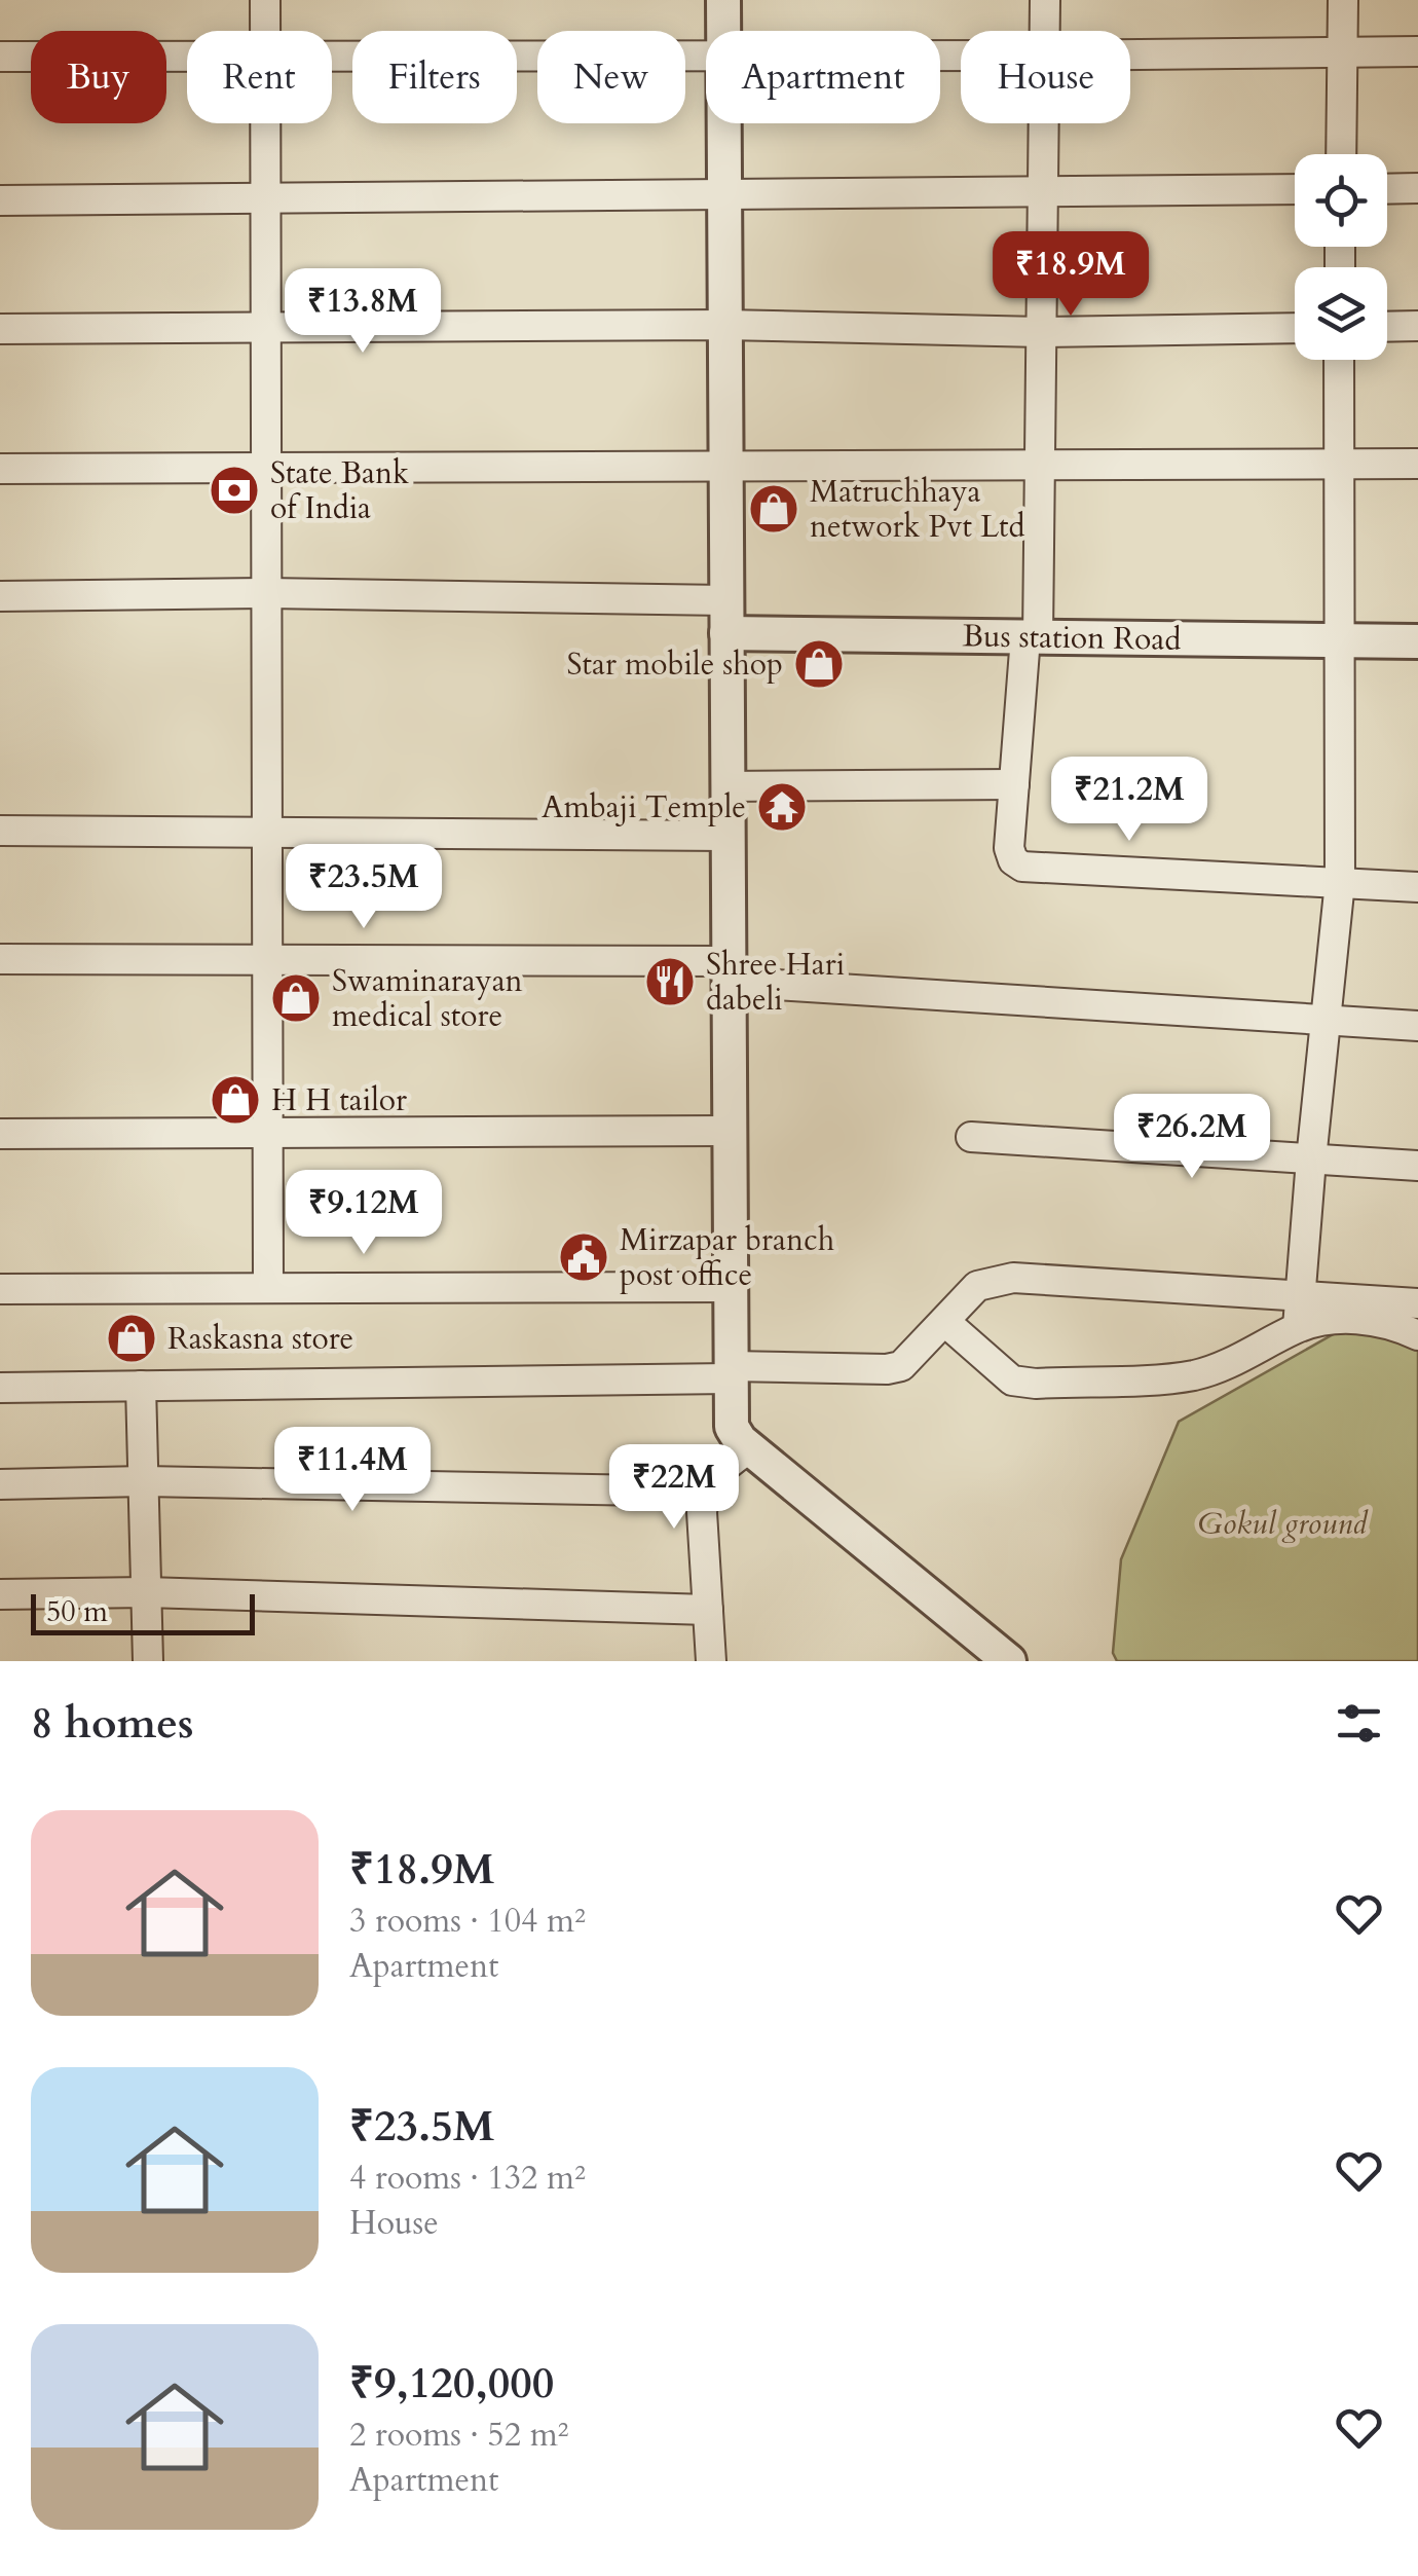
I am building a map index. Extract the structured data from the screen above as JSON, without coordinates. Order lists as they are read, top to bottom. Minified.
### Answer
{"streets":{"street":["Bus station Road"]},"parks":["Gokul ground"],"places":{"bank":["State Bank of India"],"shop":["Matruchhaya network Pvt Ltd","Star mobile shop","Swaminarayan medical store","H H tailor","Raskasna store"],"temple":["Ambaji Temple"],"restaurant":["Shree Hari dabeli"],"public building":["Mirzapar branch post office"]},"scale_bar":"50 m","page":{"chip":["Buy","Rent","Filters","New","Apartment","House"],"price":["₹18.9M","₹13.8M","₹21.2M","₹23.5M","₹26.2M","₹9.12M","₹11.4M","₹22M"],"scale":"50 m","heading":"8 homes","list":[{"name":"₹18.9M","note":"3 rooms · 104 m² · Apartment"},{"name":"₹23.5M","note":"4 rooms · 132 m² · House"},{"name":"₹9,120,000","note":"2 rooms · 52 m² · Apartment"}]}}
